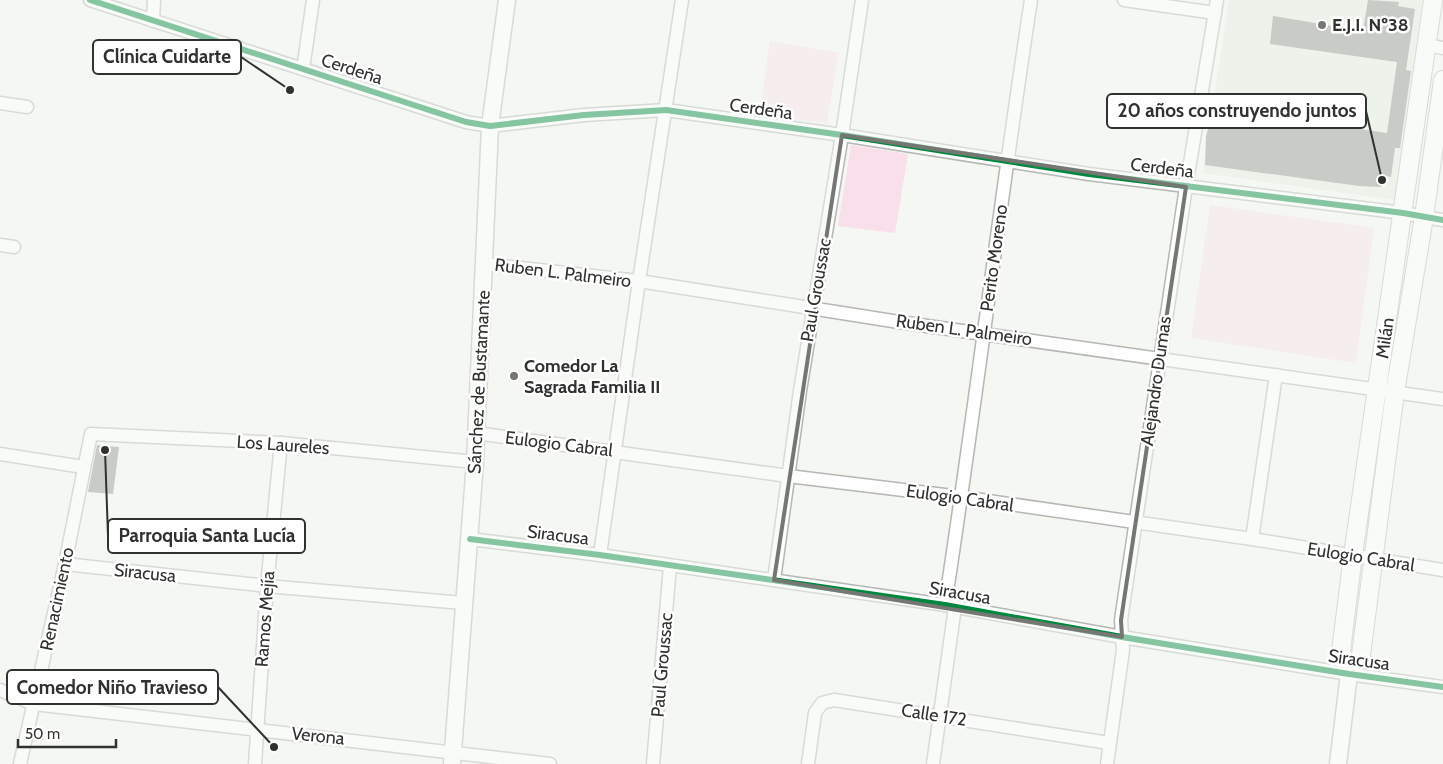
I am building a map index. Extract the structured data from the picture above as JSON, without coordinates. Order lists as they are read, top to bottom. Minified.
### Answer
{"streets":{"main road":["Milán"],"street":["Cerdeña","Perito Moreno","Ruben L. Palmeiro","Paul Groussac","Alejandro Dumas","Sánchez de Bustamante","Eulogio Cabral","Los Laureles","Siracusa","Renacimiento","Ramos Mejía","Calle 172","Verona"]},"crossings":[["Cerdeña","Perito Moreno"],["Cerdeña","Paul Groussac"],["Cerdeña","Milán"],["Cerdeña","Alejandro Dumas"],["Cerdeña","Sánchez de Bustamante"],["Perito Moreno","Ruben L. Palmeiro"],["Perito Moreno","Eulogio Cabral"],["Perito Moreno","Siracusa"],["Perito Moreno","Calle 172"],["Ruben L. Palmeiro","Paul Groussac"],["Ruben L. Palmeiro","Milán"],["Ruben L. Palmeiro","Alejandro Dumas"],["Ruben L. Palmeiro","Sánchez de Bustamante"],["Paul Groussac","Eulogio Cabral"],["Paul Groussac","Siracusa"],["Milán","Eulogio Cabral"],["Milán","Siracusa"],["Alejandro Dumas","Eulogio Cabral"],["Alejandro Dumas","Siracusa"],["Alejandro Dumas","Calle 172"],["Sánchez de Bustamante","Eulogio Cabral"],["Sánchez de Bustamante","Los Laureles"],["Sánchez de Bustamante","Siracusa"],["Sánchez de Bustamante","Verona"],["Los Laureles","Renacimiento"],["Los Laureles","Ramos Mejía"],["Siracusa","Renacimiento"],["Siracusa","Ramos Mejía"],["Renacimiento","Verona"],["Ramos Mejía","Verona"]],"places":["E.J.I. Nº38","Clínica Cuidarte","20 años construyendo juntos","Comedor La Sagrada Familia II","Parroquia Santa Lucía","Comedor Niño Travieso"],"scale_bar":"50 m"}
